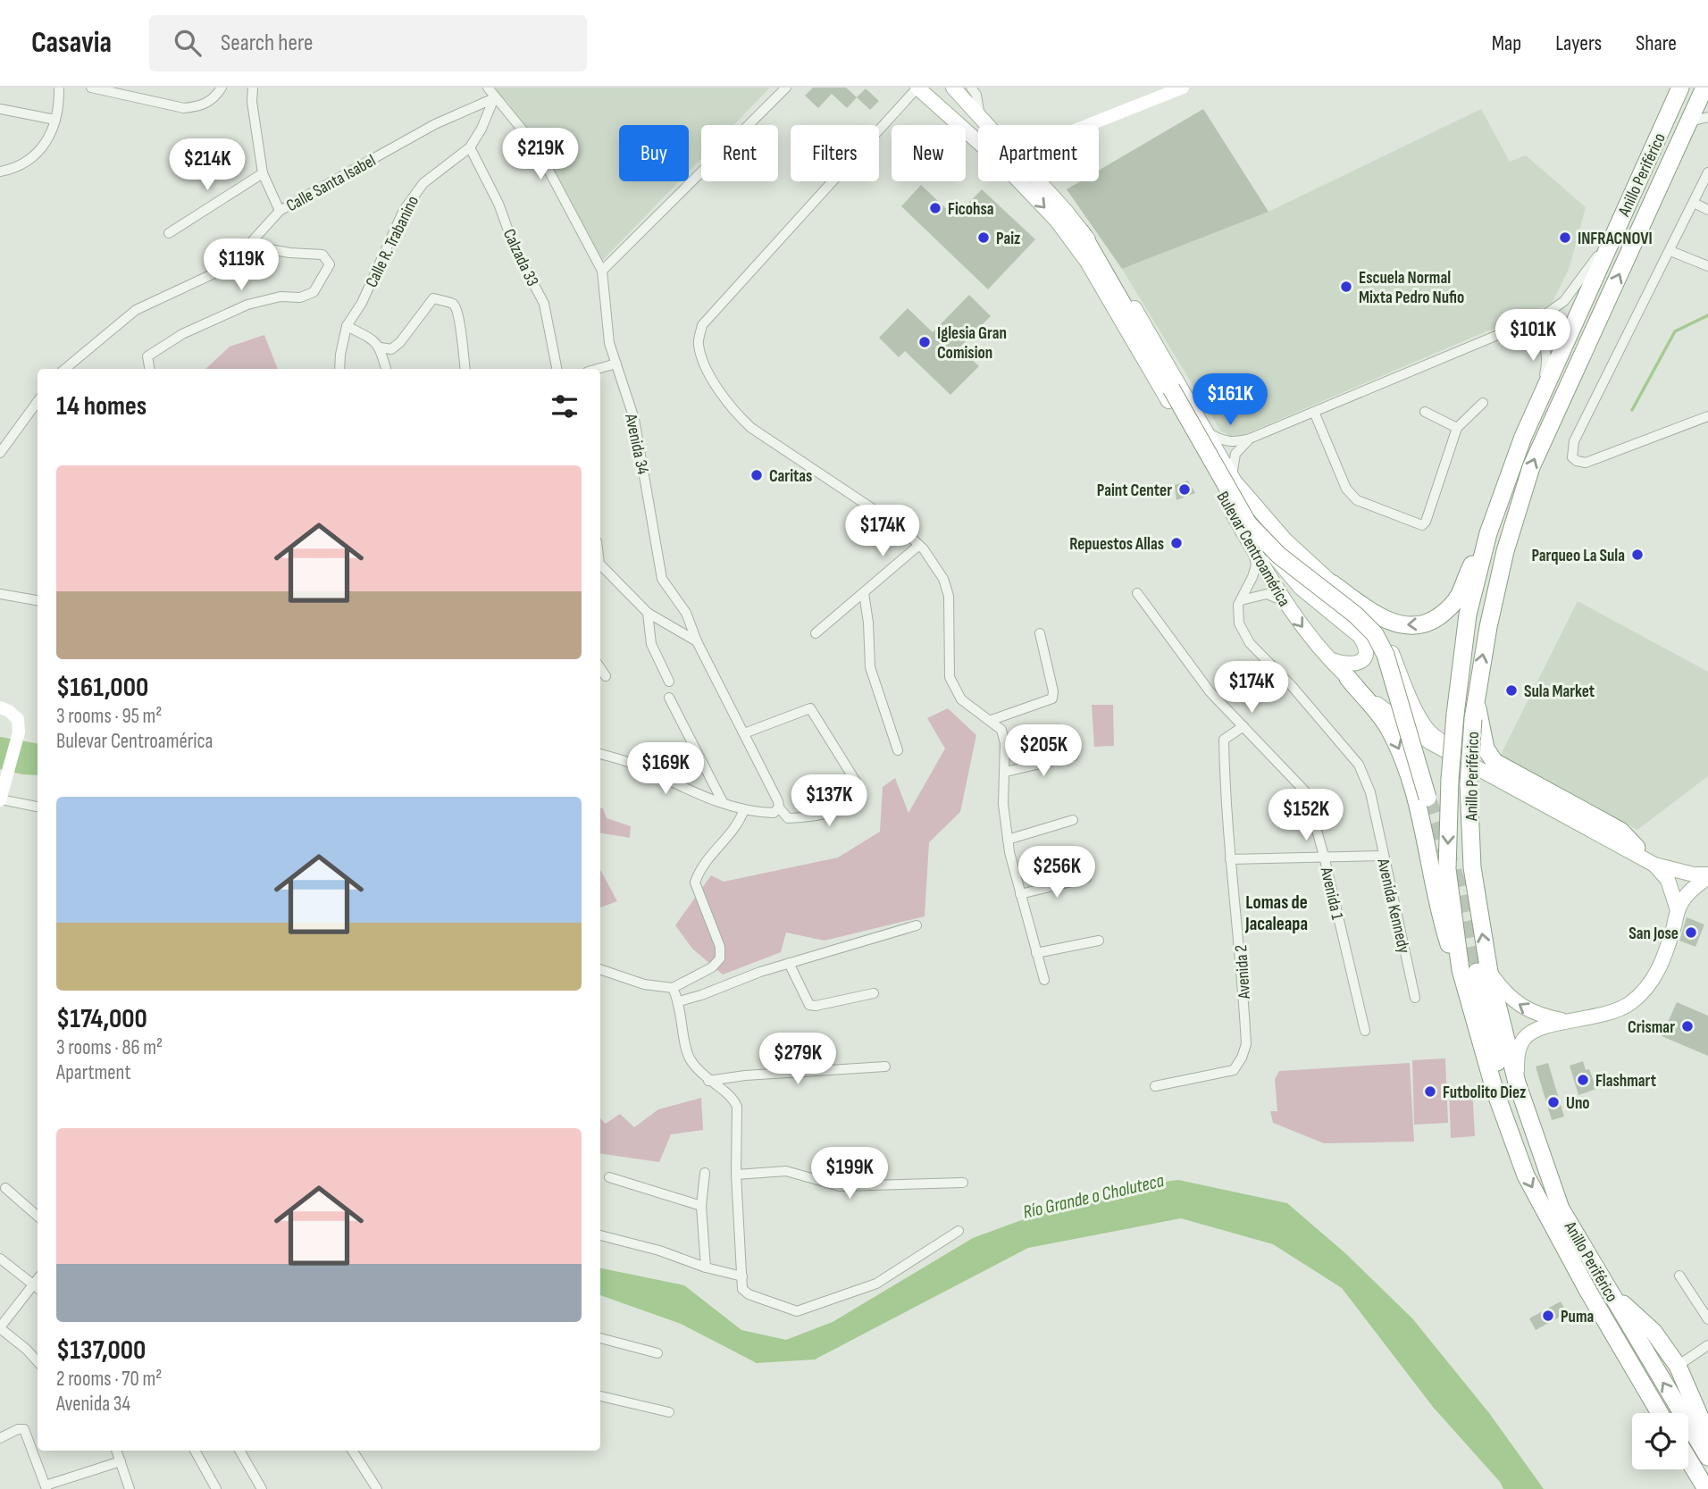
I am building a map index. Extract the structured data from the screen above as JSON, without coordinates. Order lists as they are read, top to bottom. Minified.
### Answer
{"streets":{"highway":["Anillo Periférico"],"main road":["Bulevar Centroamérica"],"street":["Calle Santa Isabel","Calle R. Trabanino","Calzada 33","Avenida 34","Avenida 1","Avenida Kennedy","Avenida 2"]},"crossings":[["Calle Santa Isabel","Calle R. Trabanino"],["Calle Santa Isabel","Avenida 34"],["Calle R. Trabanino","Calzada 33"],["Calle R. Trabanino","Avenida 34"],["Bulevar Centroamérica","Avenida Kennedy"],["Avenida 1","Avenida 2"]],"districts":["Lomas de Jacaleapa"],"water":["Río Grande o Choluteca"],"places":["Ficohsa","Paiz","INFRACNOVI","Escuela Normal Mixta Pedro Nufio","Iglesia Gran Comision","Caritas","Paint Center","Repuestos Allas","Parqueo La Sula","Sula Market","San Jose","Crismar","Flashmart","Futbolito Diez","Uno","Puma"],"page":{"header":"Casavia","search":"Search here","nav":["Map","Layers","Share"],"chip":["Buy","Rent","Filters","New","Apartment"],"price":["$219K","$214K","$119K","$101K","$161K","$174K","$174K","$205K","$169K","$137K","$152K","$256K","$279K","$199K"],"heading":"14 homes","list":[{"name":"$161,000","note":"3 rooms · 95 m² · Bulevar Centroamérica"},{"name":"$174,000","note":"3 rooms · 86 m² · Apartment"},{"name":"$137,000","note":"2 rooms · 70 m² · Avenida 34"}]}}
